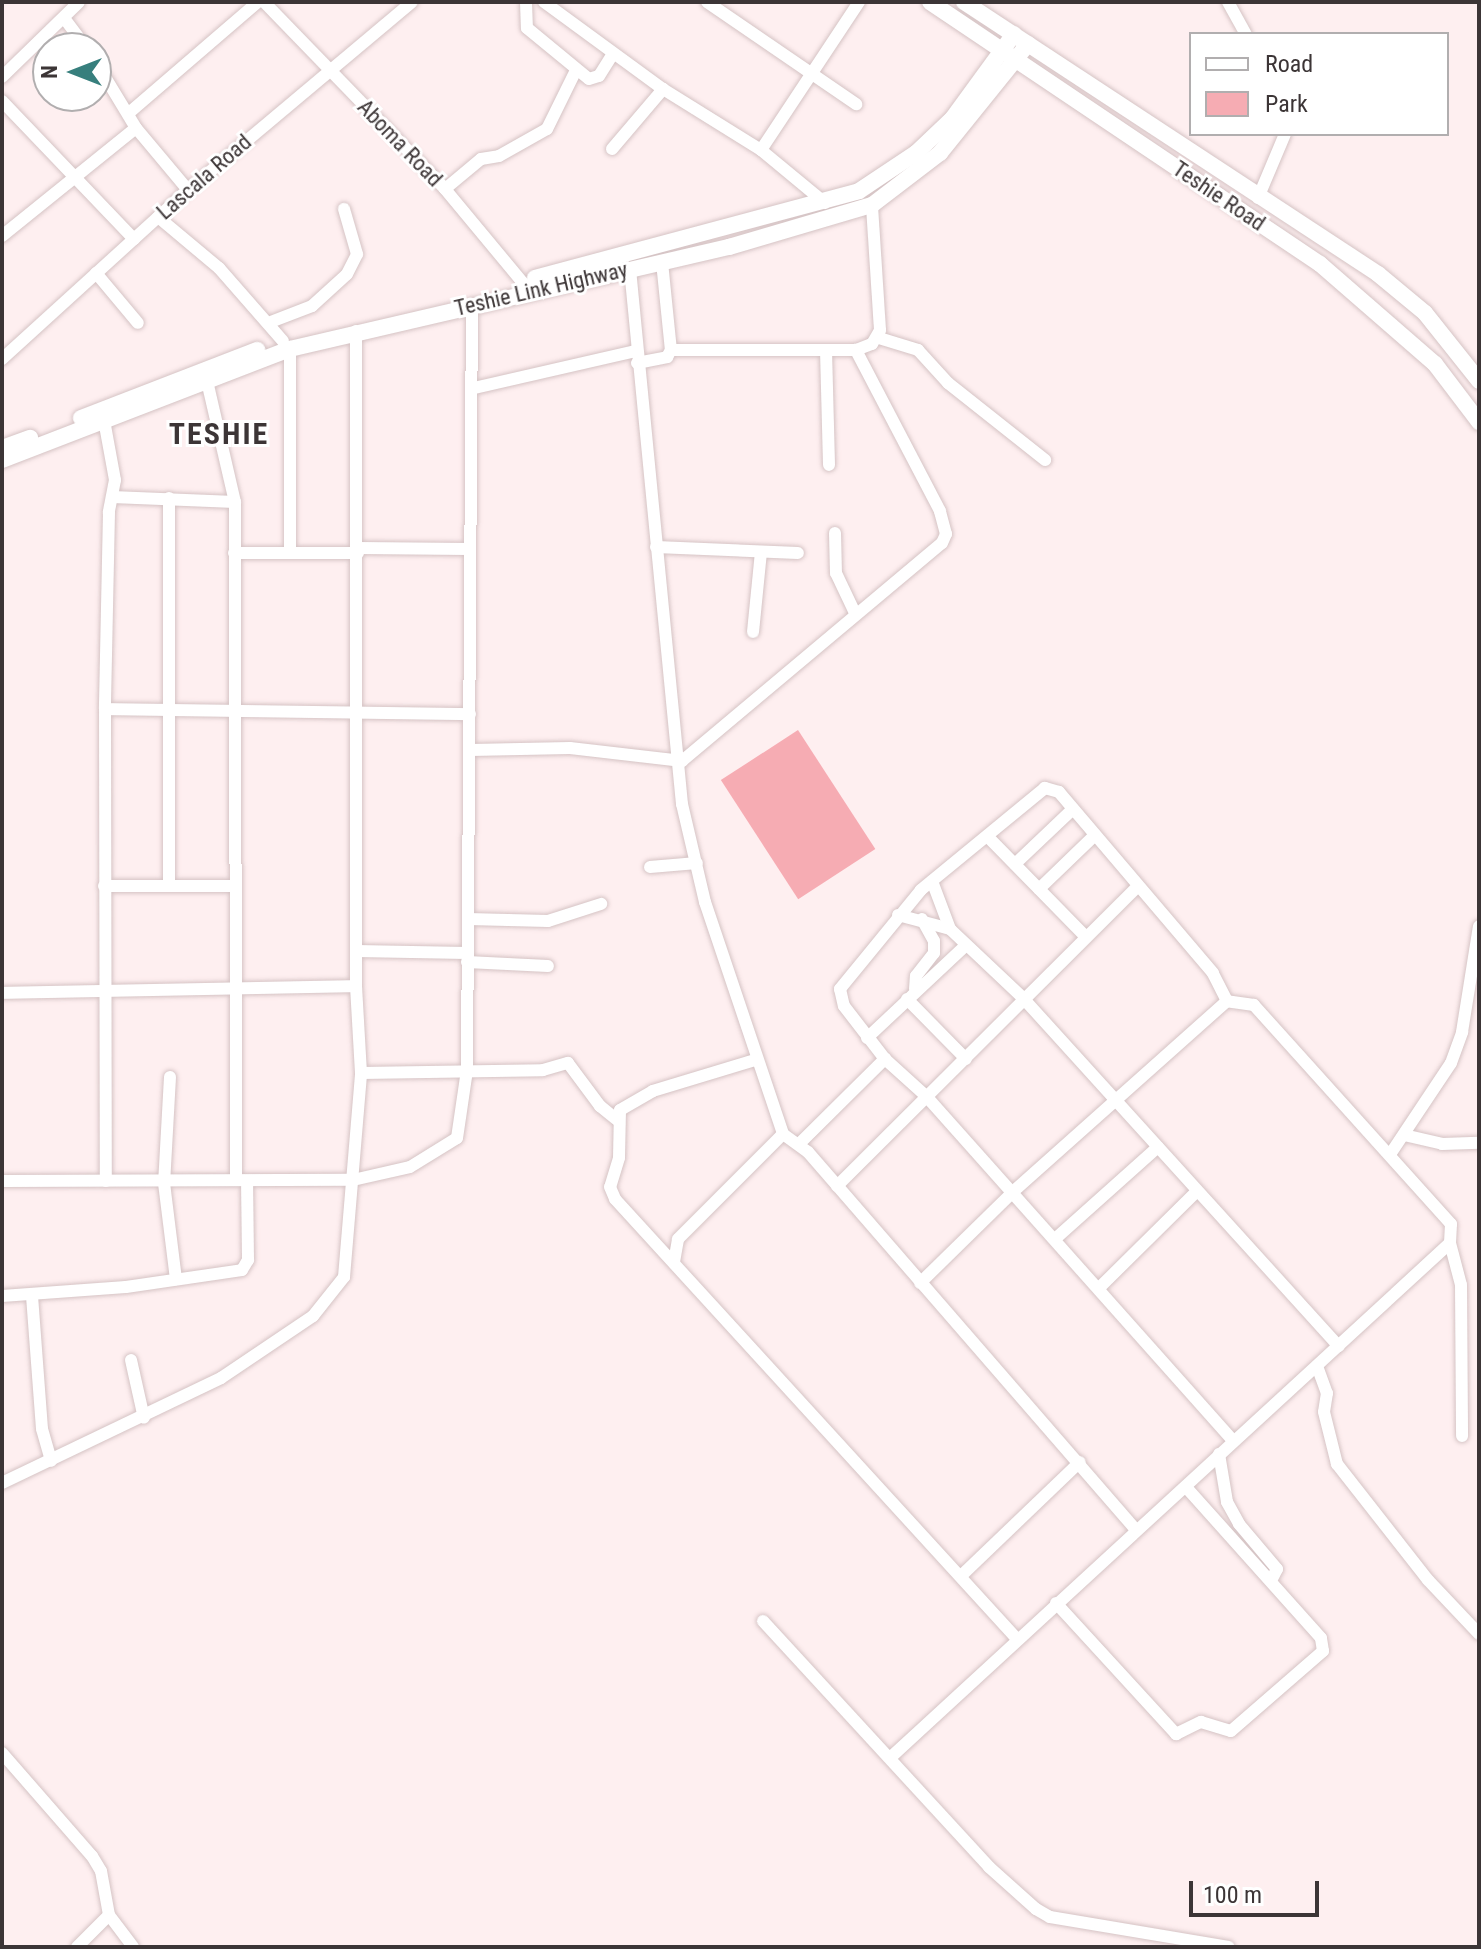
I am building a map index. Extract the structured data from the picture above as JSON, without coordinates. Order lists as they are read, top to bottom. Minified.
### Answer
{"streets":{"main road":["Teshie Road","Teshie Link Highway"],"street":["Aboma Road","Lascala Road"]},"crossings":[["Aboma Road","Lascala Road"],["Aboma Road","Teshie Link Highway"],["Teshie Road","Teshie Link Highway"]],"districts":["TESHIE"],"legend":["Road","Park"],"scale_bar":"100 m","north":"left"}
